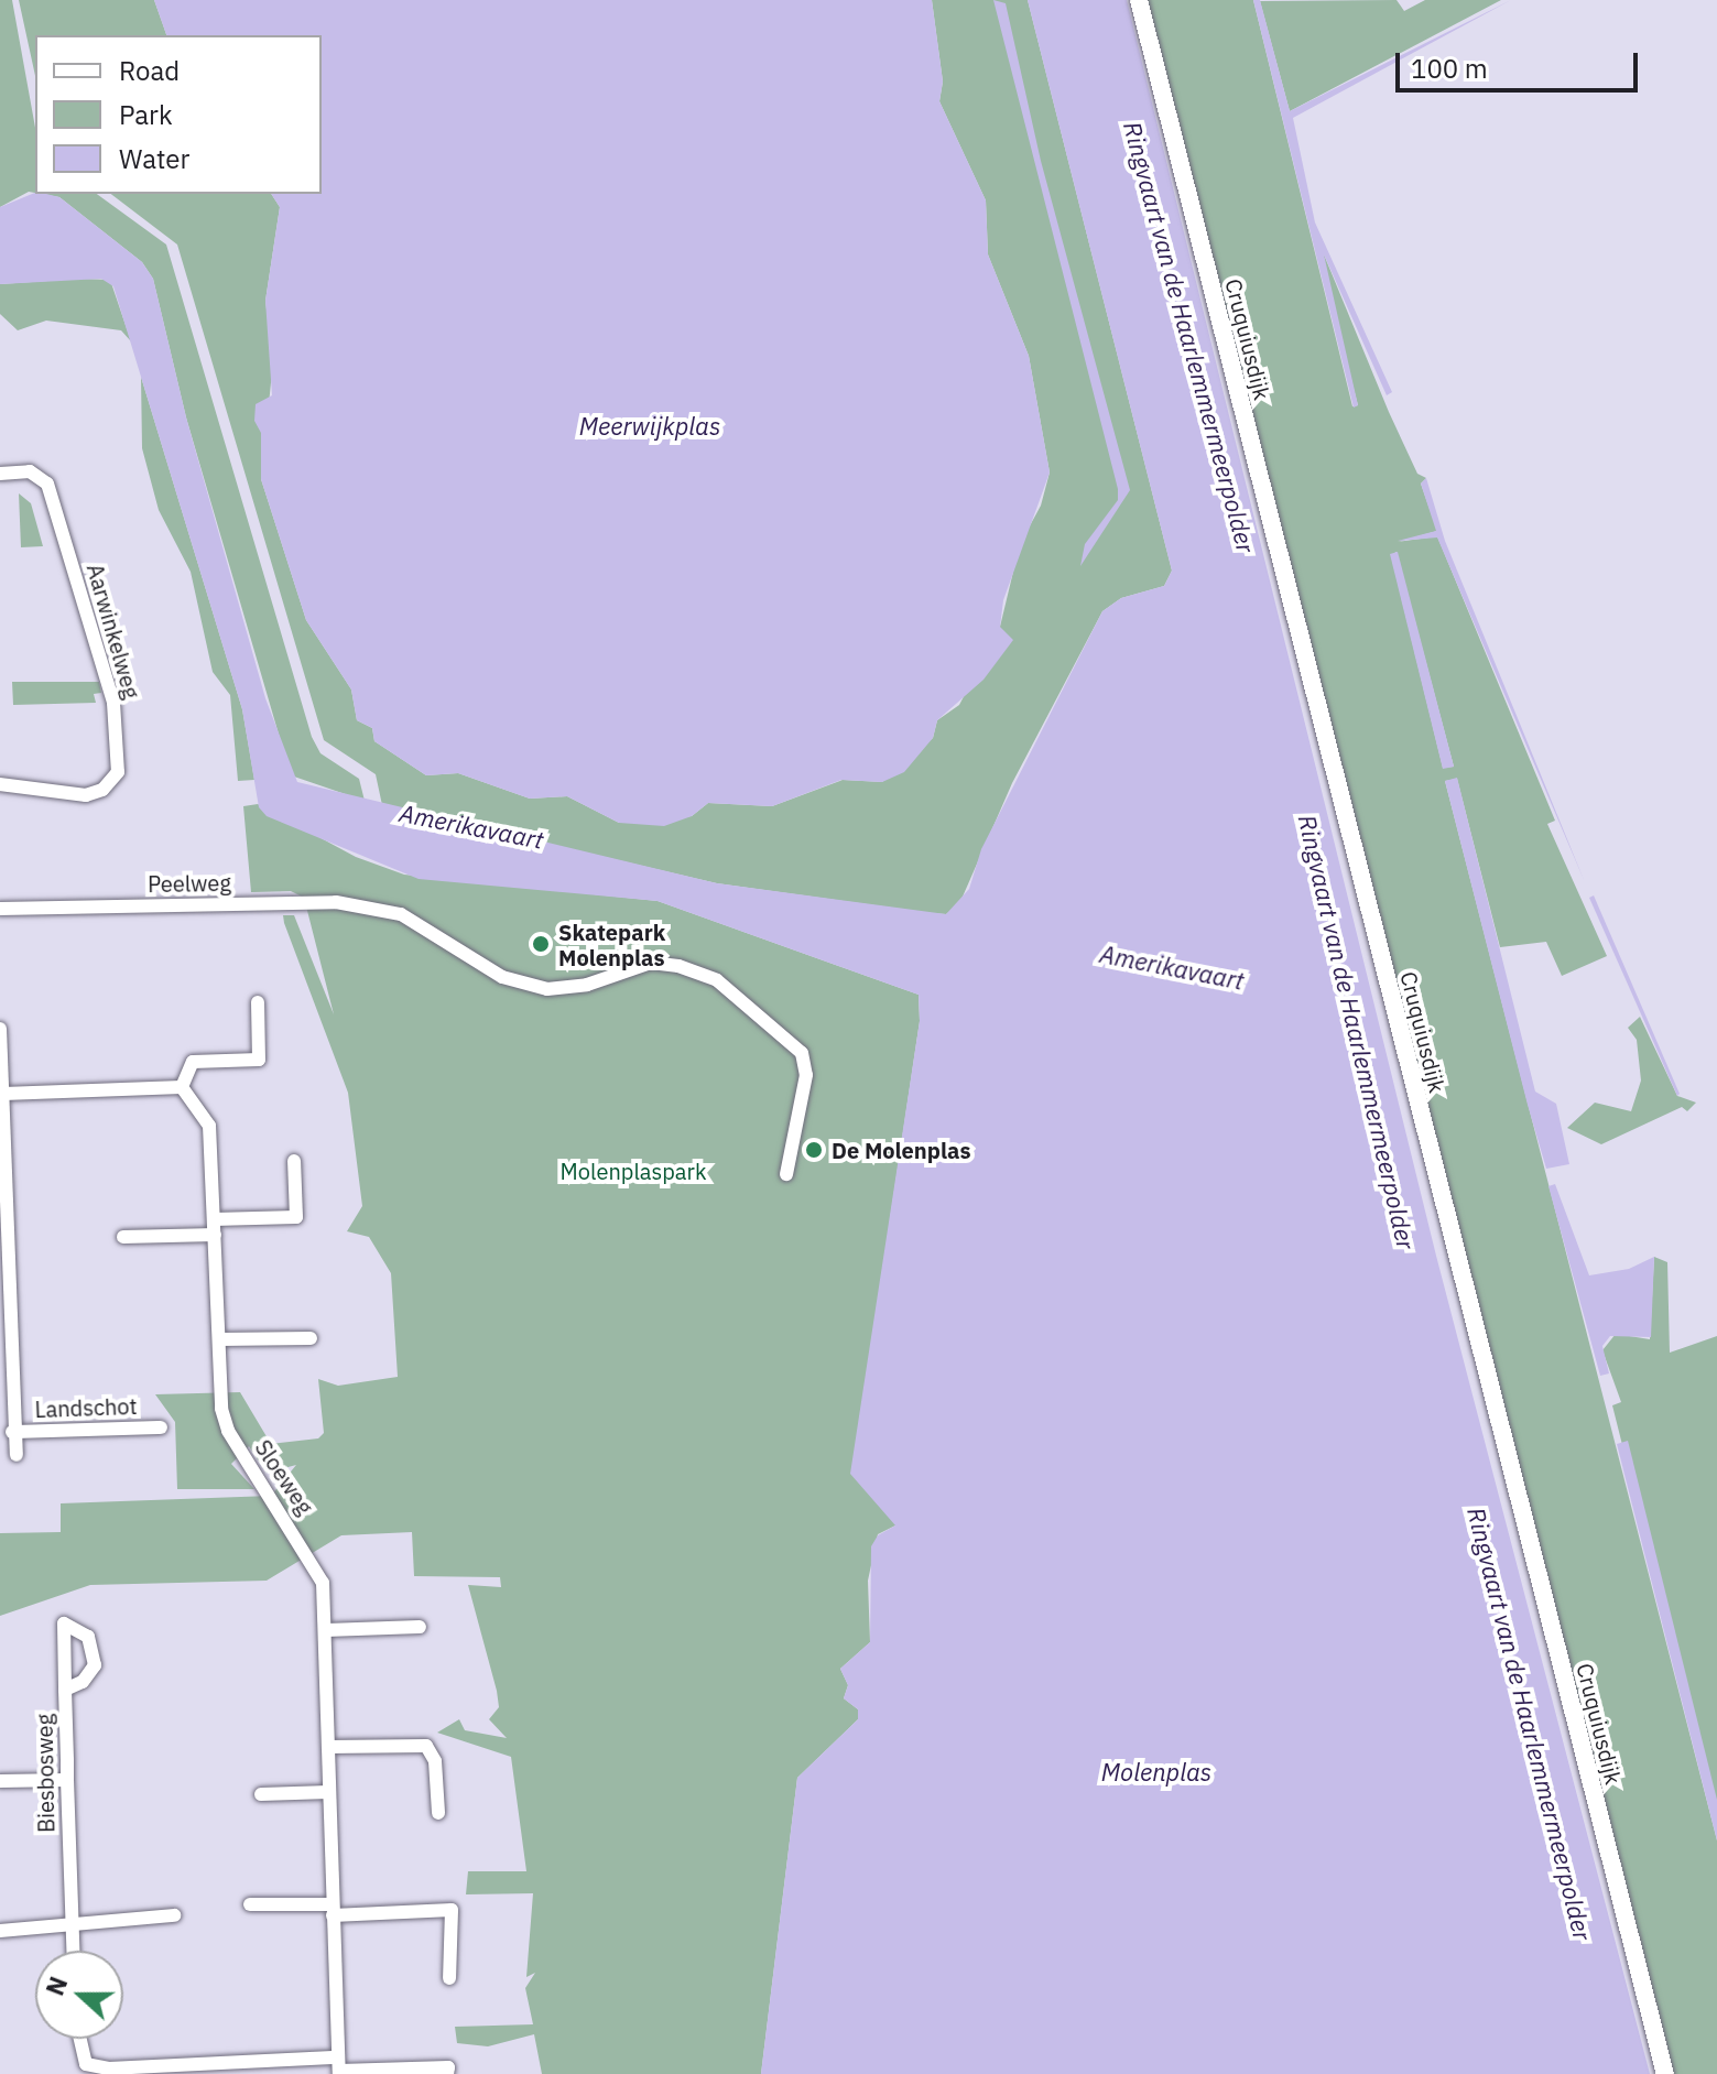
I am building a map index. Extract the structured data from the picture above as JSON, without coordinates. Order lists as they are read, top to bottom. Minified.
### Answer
{"streets":{"street":["Cruquiusdijk","Aarwinkelweg","Peelweg","Landschot","Sloeweg","Biesbosweg"]},"water":["Ringvaart van de Haarlemmermeerpolder","Meerwijkplas","Amerikavaart","Molenplas"],"parks":["Molenplaspark"],"places":["Skatepark Molenplas","De Molenplas"],"legend":["Road","Park","Water"],"scale_bar":"100 m","north":"left"}
